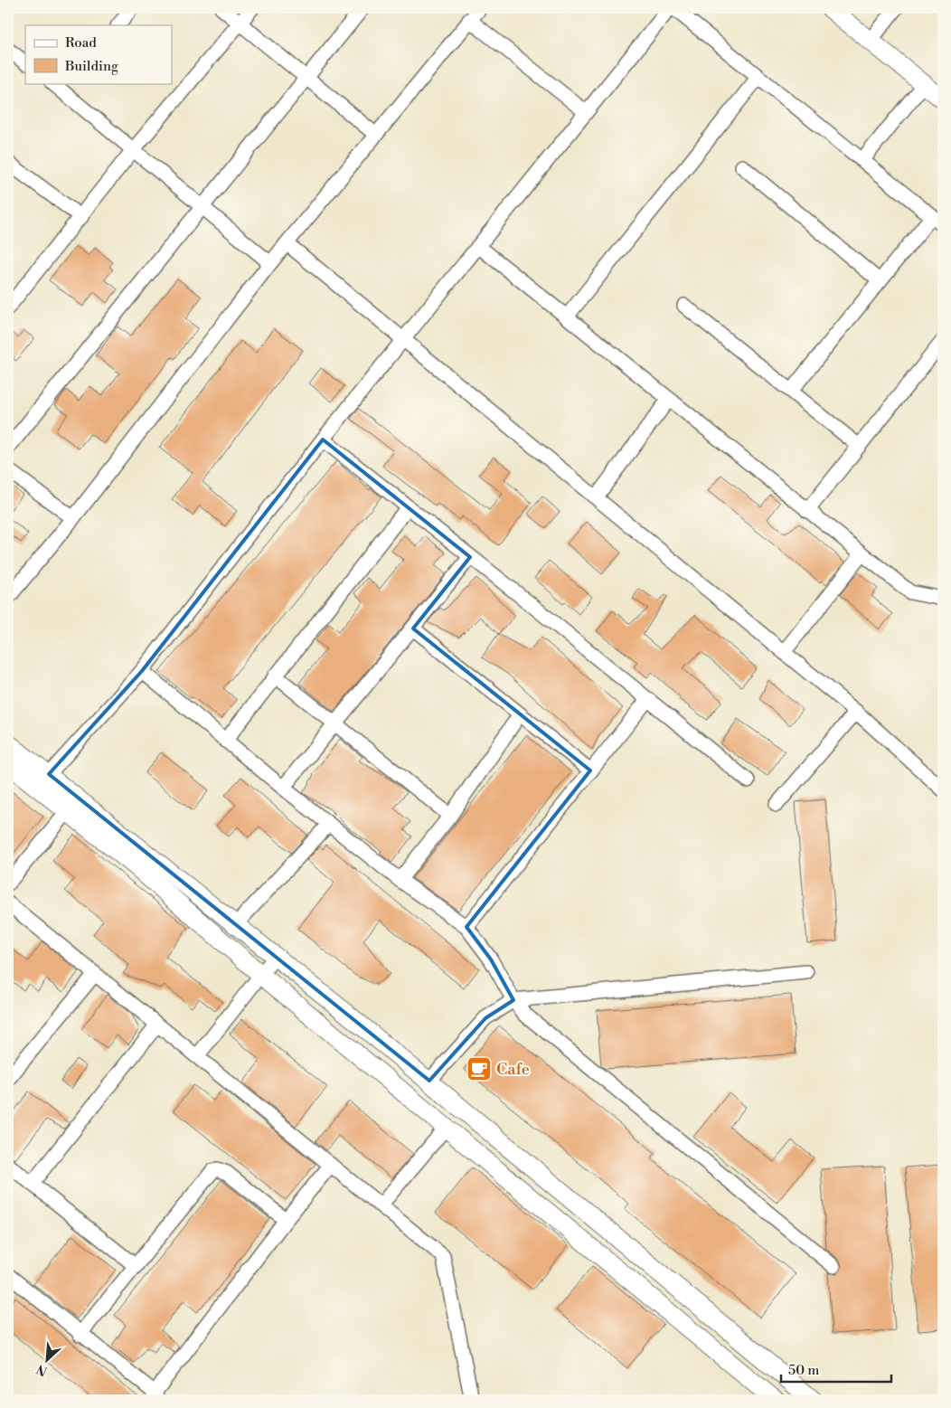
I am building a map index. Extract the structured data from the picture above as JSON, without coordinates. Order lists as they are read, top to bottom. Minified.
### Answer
{"places":{"cafe":["Cafe"]},"legend":["Road","Building"],"scale_bar":"50 m","north":"bottom left"}
